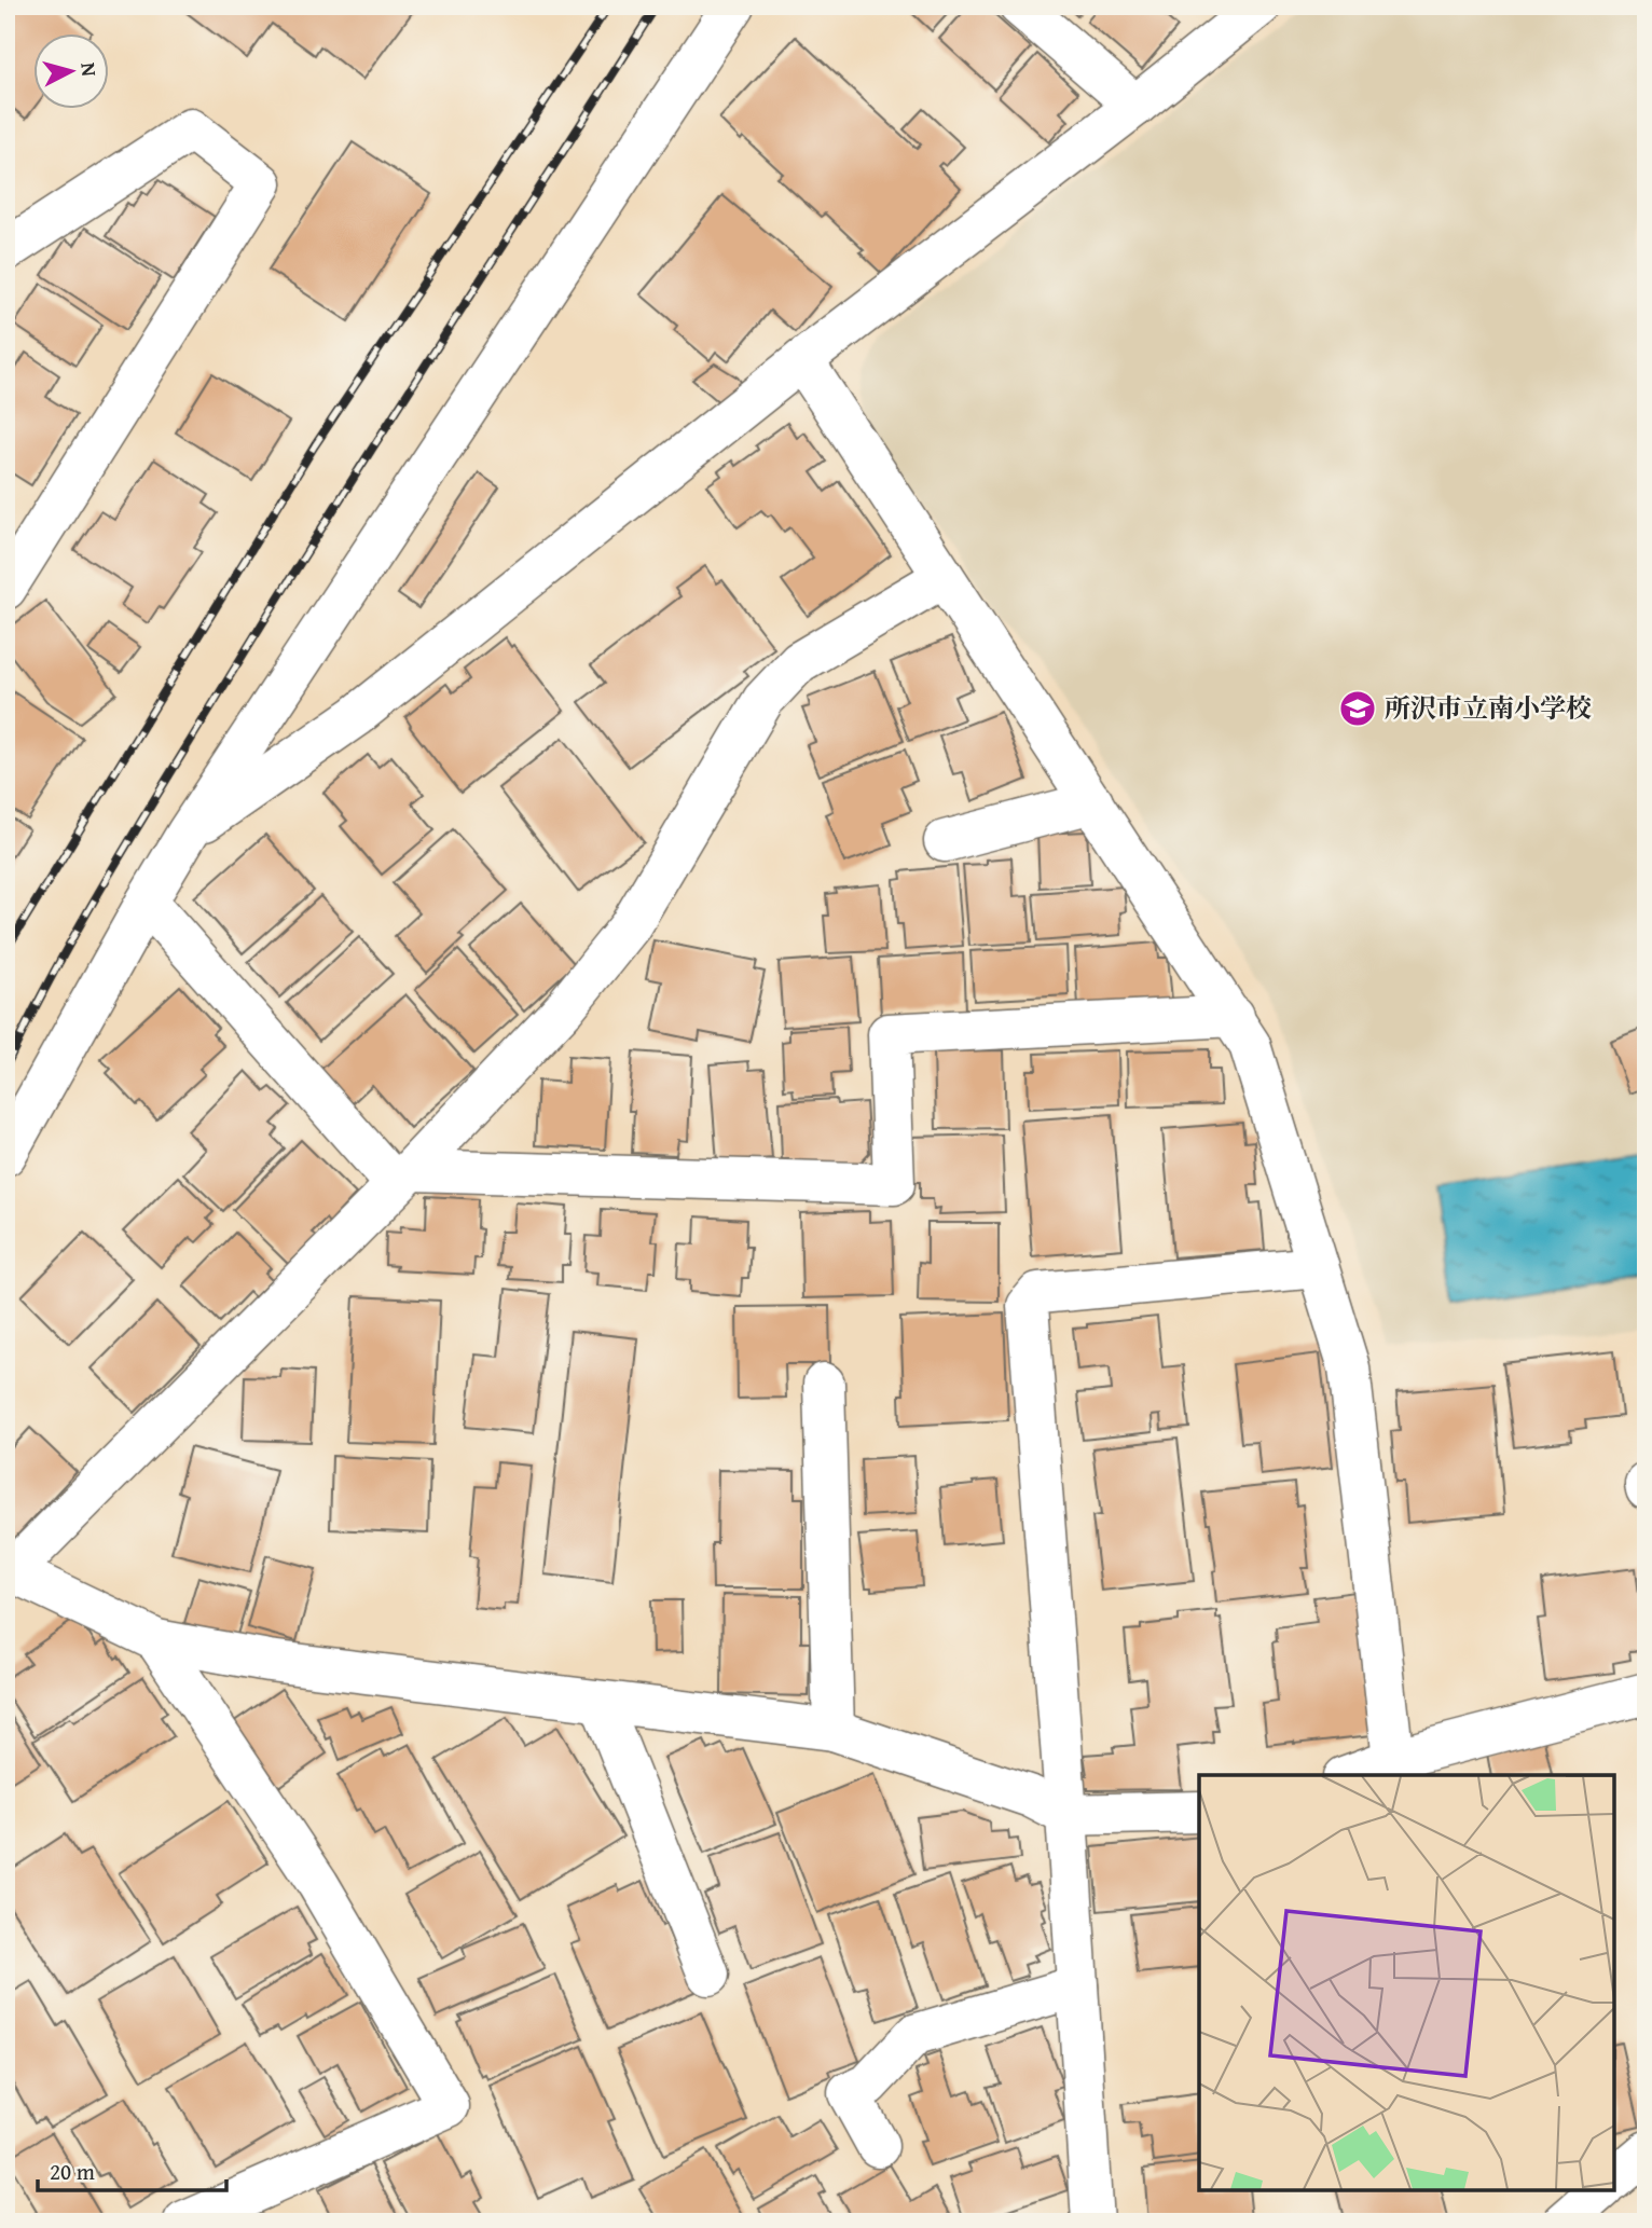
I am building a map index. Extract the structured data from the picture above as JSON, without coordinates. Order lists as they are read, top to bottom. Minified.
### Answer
{"places":{"school or university":["所沢市立南小学校"]},"scale_bar":"20 m","north":"right"}
